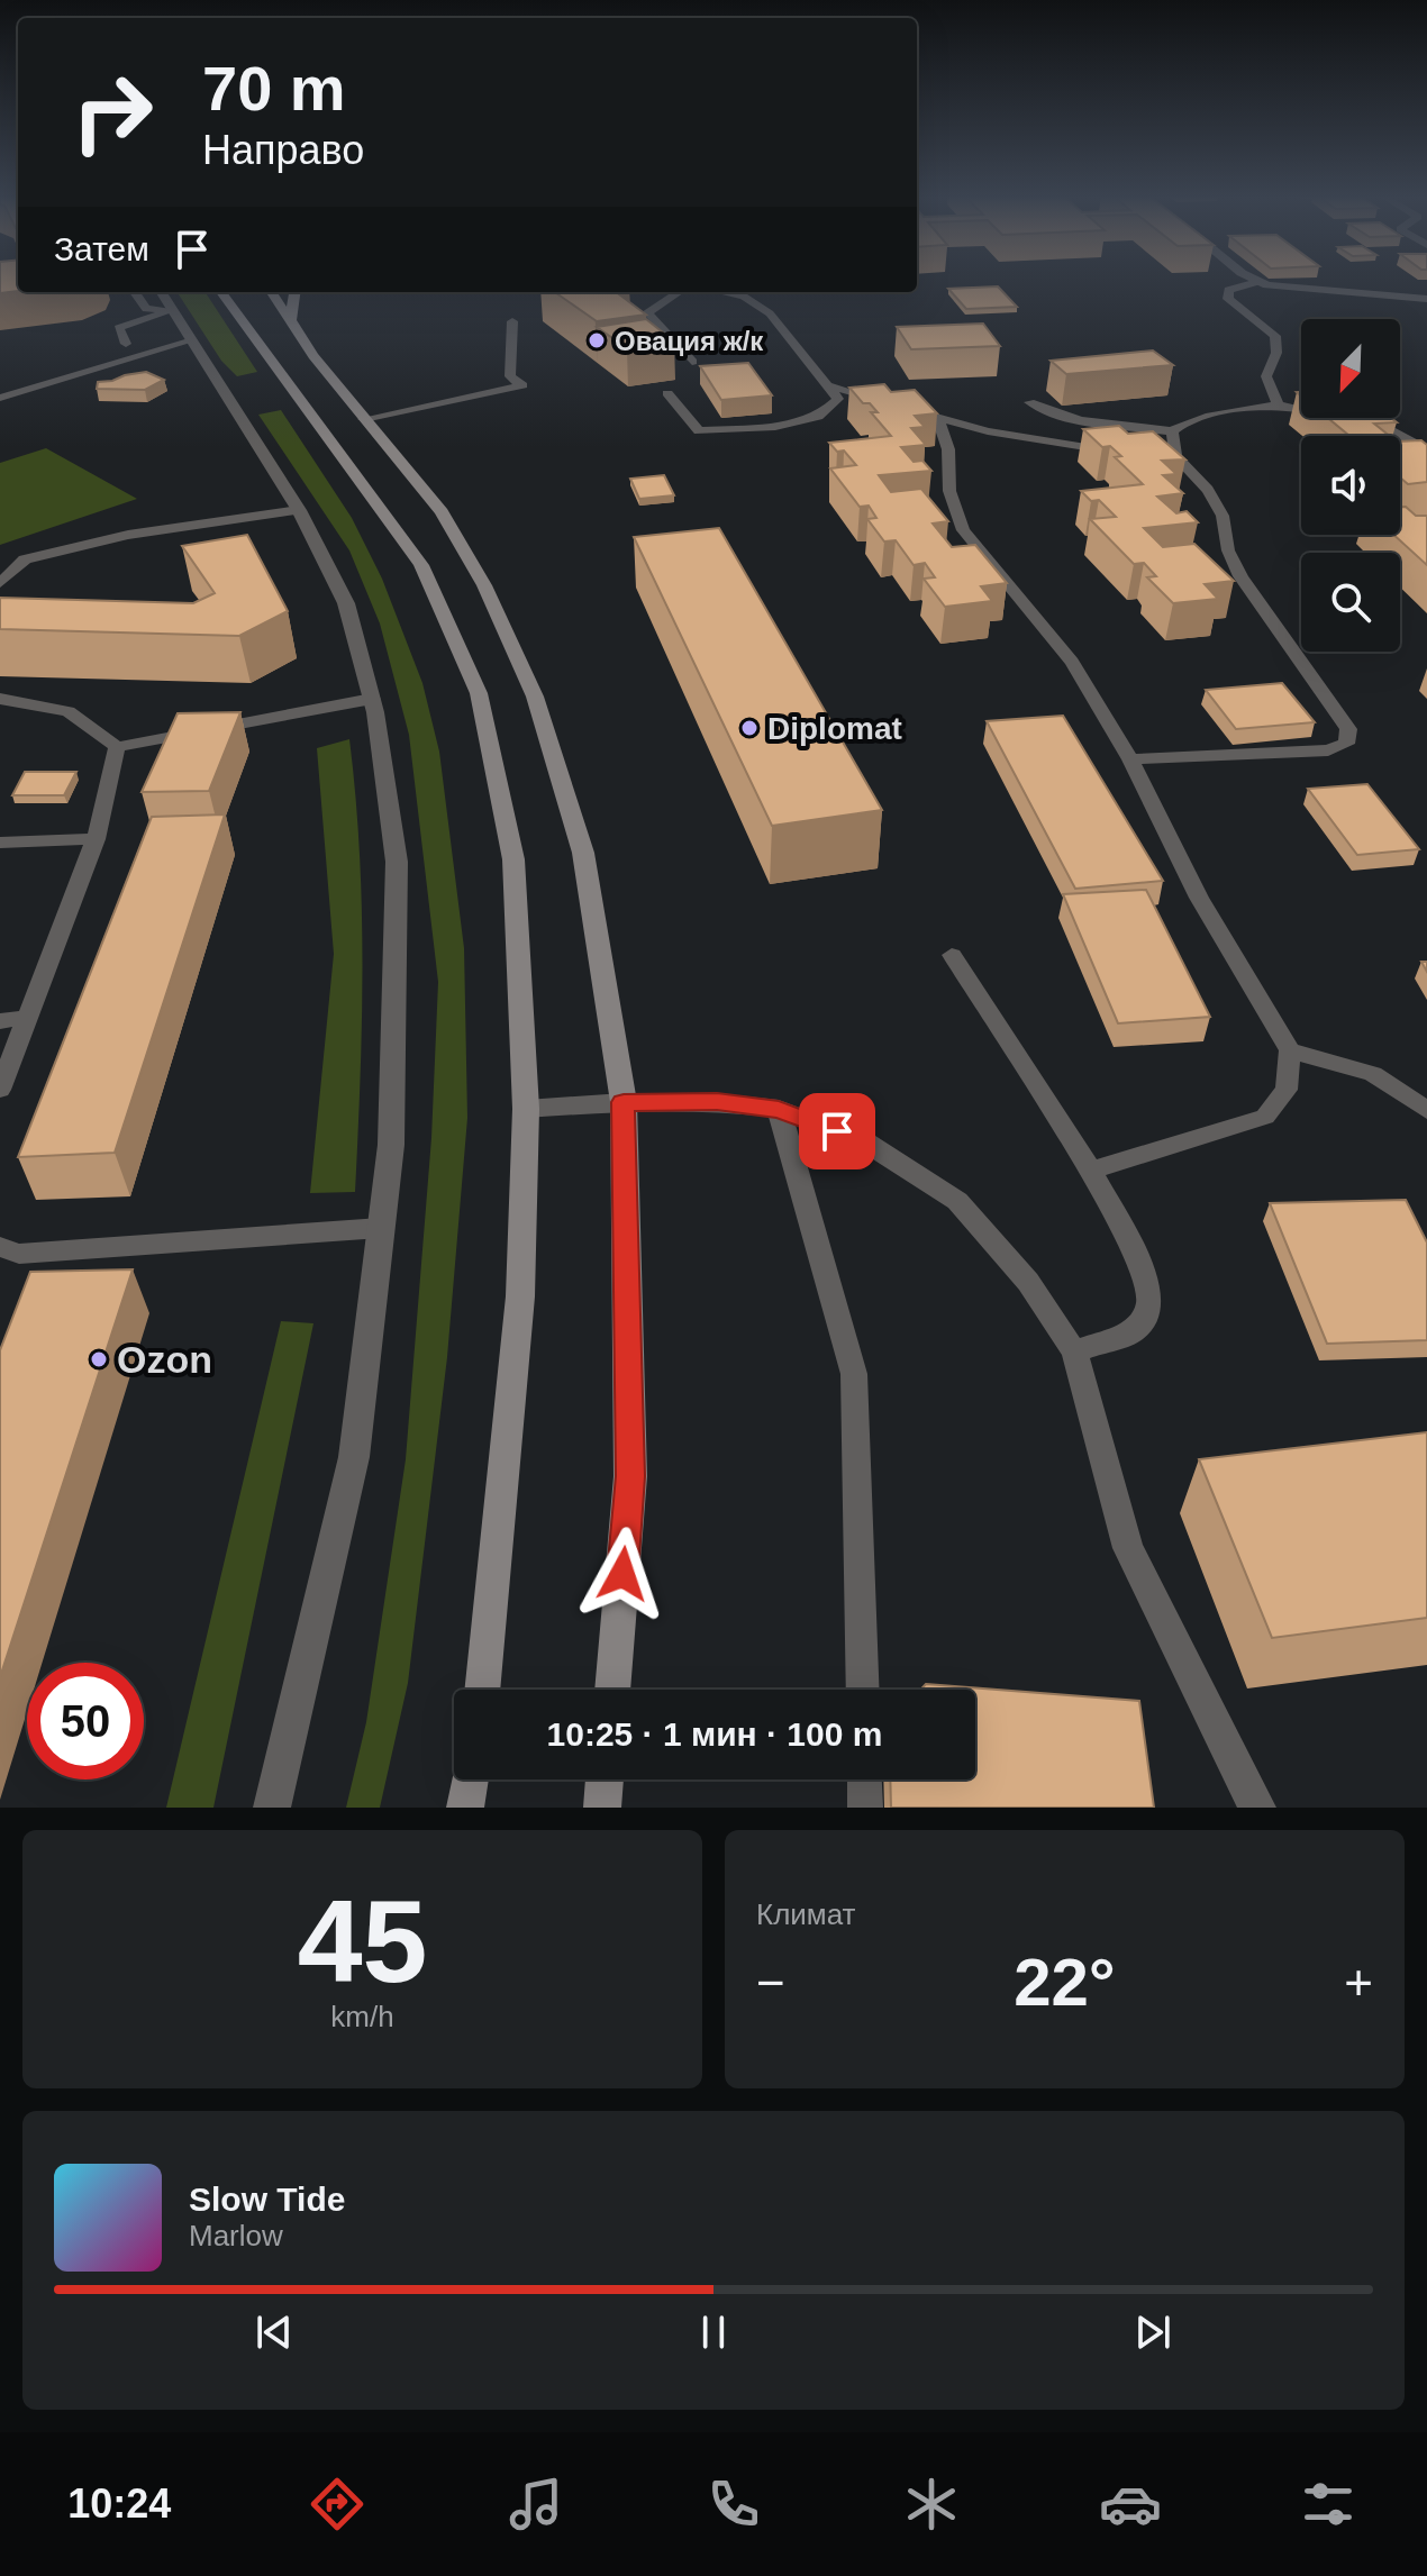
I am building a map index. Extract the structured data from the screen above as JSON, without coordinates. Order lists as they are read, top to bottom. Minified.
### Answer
{"places":["Овация ж/к","Diplomat","Ozon"],"north":"bottom left","page":{"turn":["70 m","Направо"],"then":"Затем","limit":"50","trip":"10:25 · 1 мин · 100 m","tile":[["45","km/h"],"Климат"],"heat":["−","22°","+"],"song":["Slow Tide","Marlow"],"tabs":"10:24"}}
